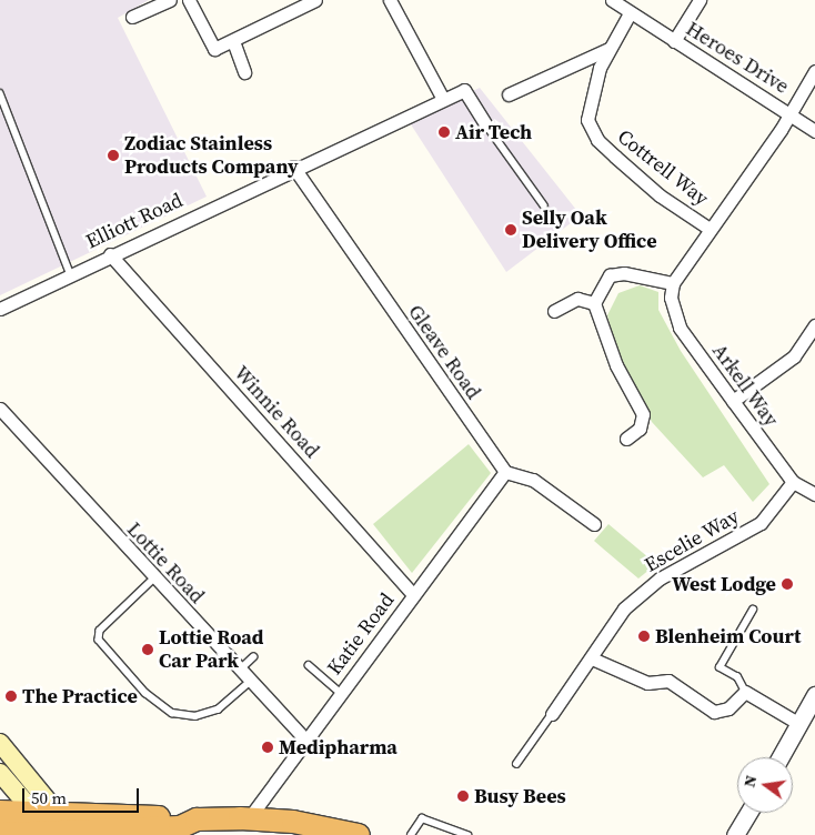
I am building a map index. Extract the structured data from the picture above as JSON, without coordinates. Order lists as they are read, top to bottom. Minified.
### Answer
{"streets":{"street":["Heroes Drive","Cottrell Way","Elliott Road","Gleave Road","Arkell Way","Winnie Road","Escelie Way","Lottie Road","Katie Road"]},"crossings":[["Heroes Drive","Cottrell Way"],["Elliott Road","Gleave Road"],["Elliott Road","Winnie Road"],["Gleave Road","Katie Road"],["Arkell Way","Escelie Way"],["Winnie Road","Katie Road"],["Lottie Road","Katie Road"]],"places":["Air Tech","Zodiac Stainless Products Company","Selly Oak Delivery Office","West Lodge","Blenheim Court","Lottie Road Car Park","The Practice","Medipharma","Busy Bees"],"scale_bar":"50 m","north":"left"}
